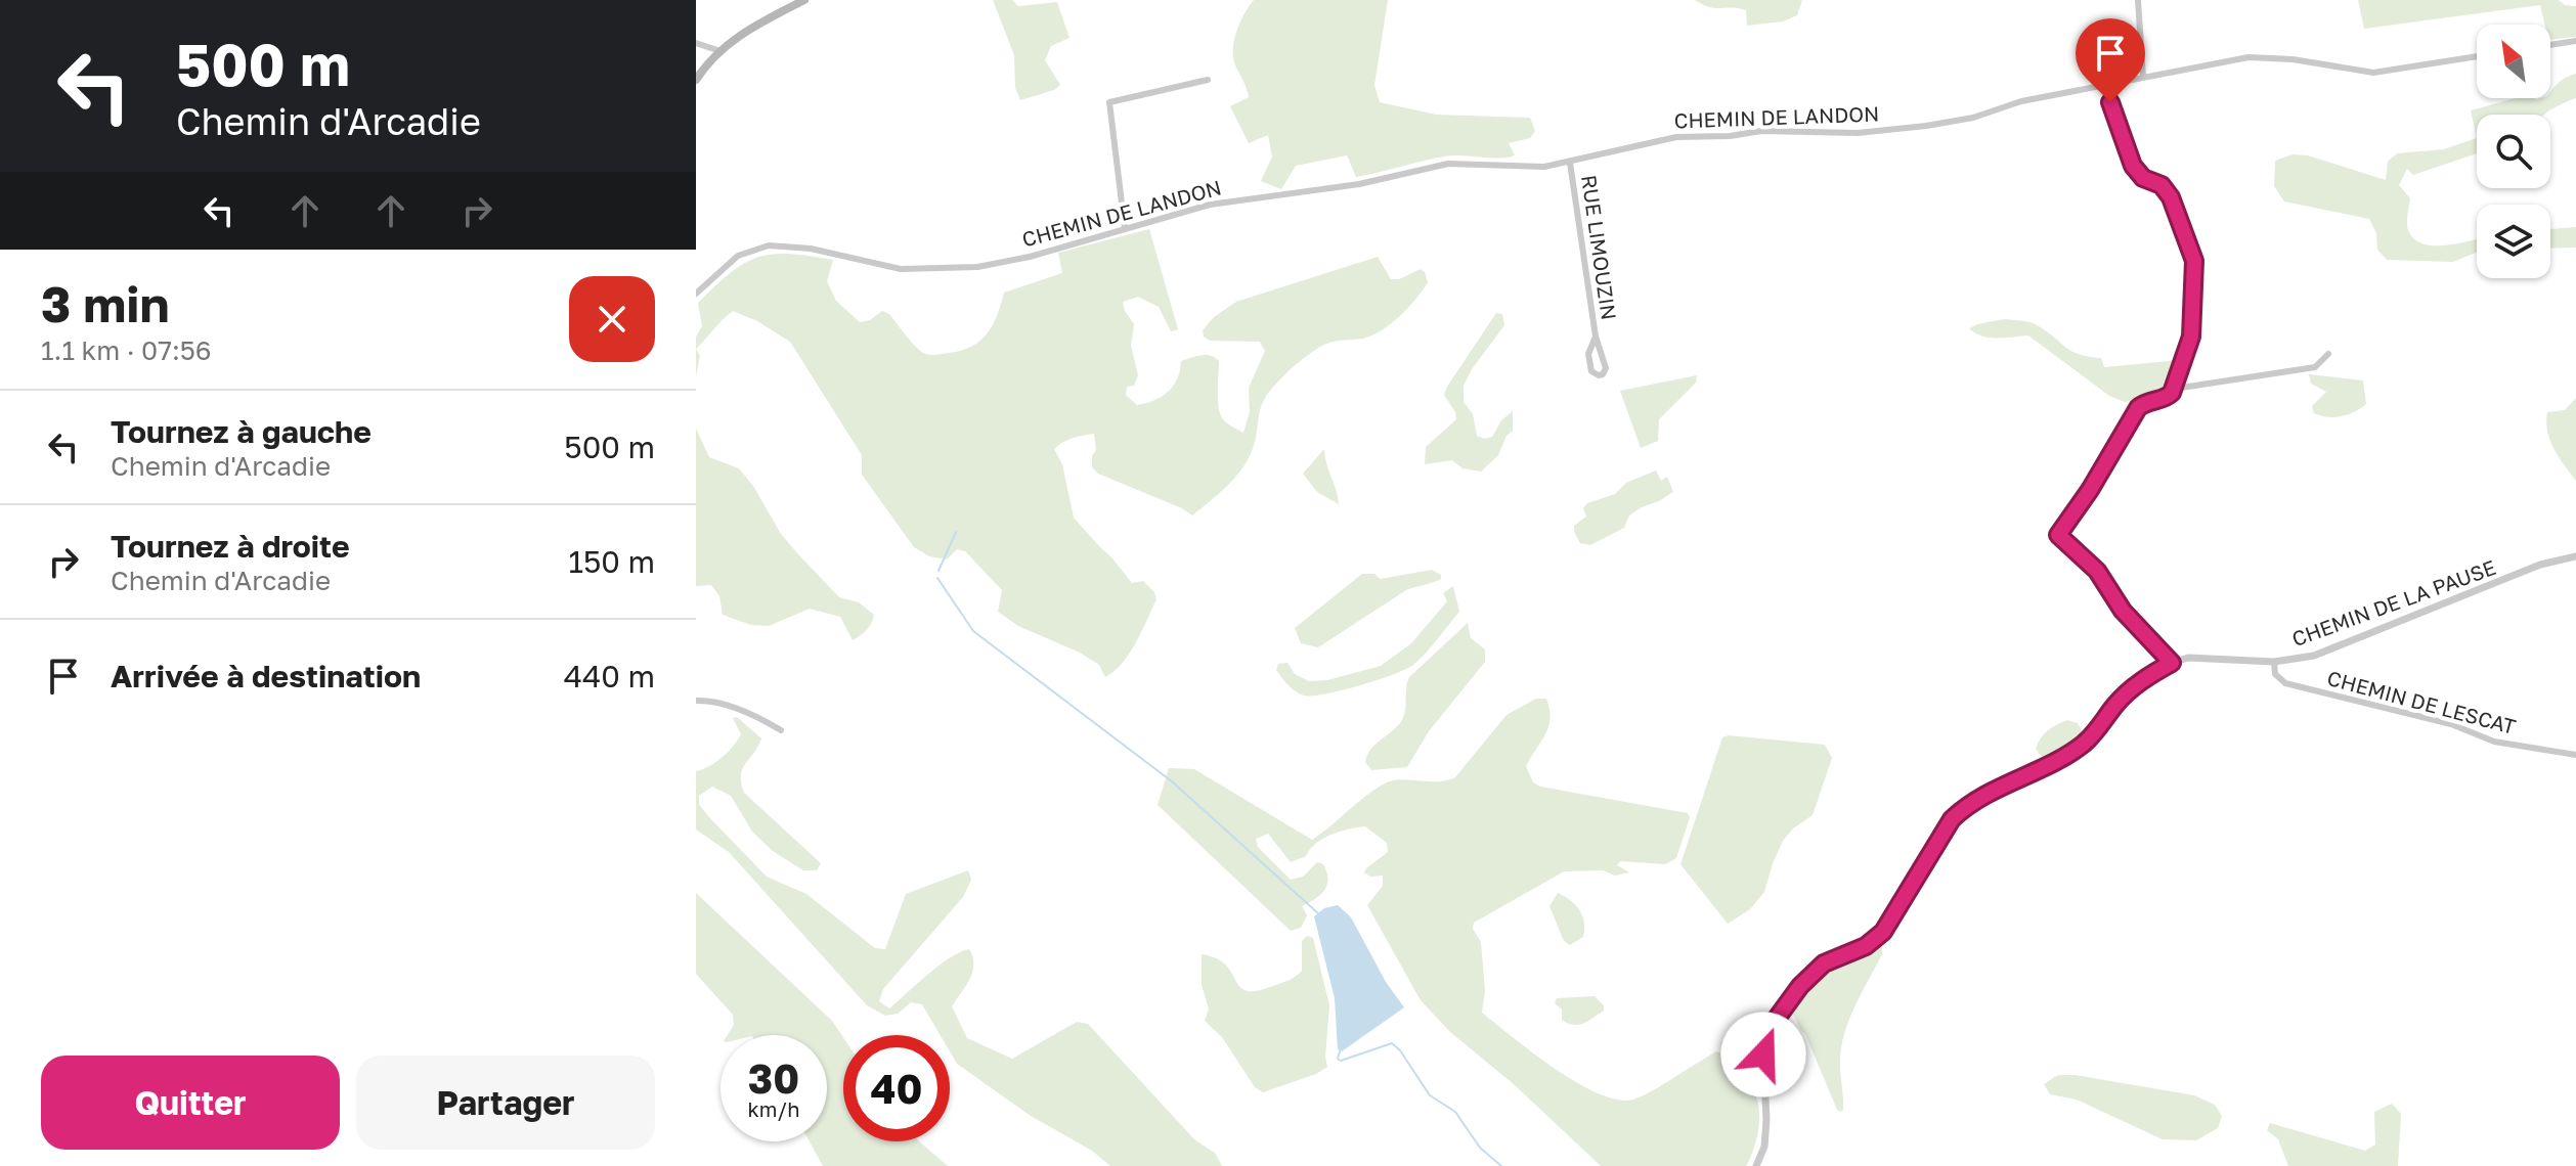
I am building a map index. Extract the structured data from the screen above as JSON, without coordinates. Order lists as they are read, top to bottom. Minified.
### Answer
{"streets":{"street":["CHEMIN DE LANDON","RUE LIMOUZIN","CHEMIN DE LA PAUSE","CHEMIN DE LESCAT"]},"crossings":[["CHEMIN DE LANDON","RUE LIMOUZIN"],["CHEMIN DE LA PAUSE","CHEMIN DE LESCAT"]],"north":"top left","page":{"turn":["500 m","Chemin d'Arcadie"],"heading":["3 min","1.1 km · 07:56"],"list":[{"name":"Tournez à gauche","note":"Chemin d'Arcadie","value":"500 m"},{"name":"Tournez à droite","note":"Chemin d'Arcadie","value":"150 m"},{"name":"Arrivée à destination","value":"440 m"}],"speed":"30 km/h","limit":"40","buttons":["Quitter","Partager"]}}
